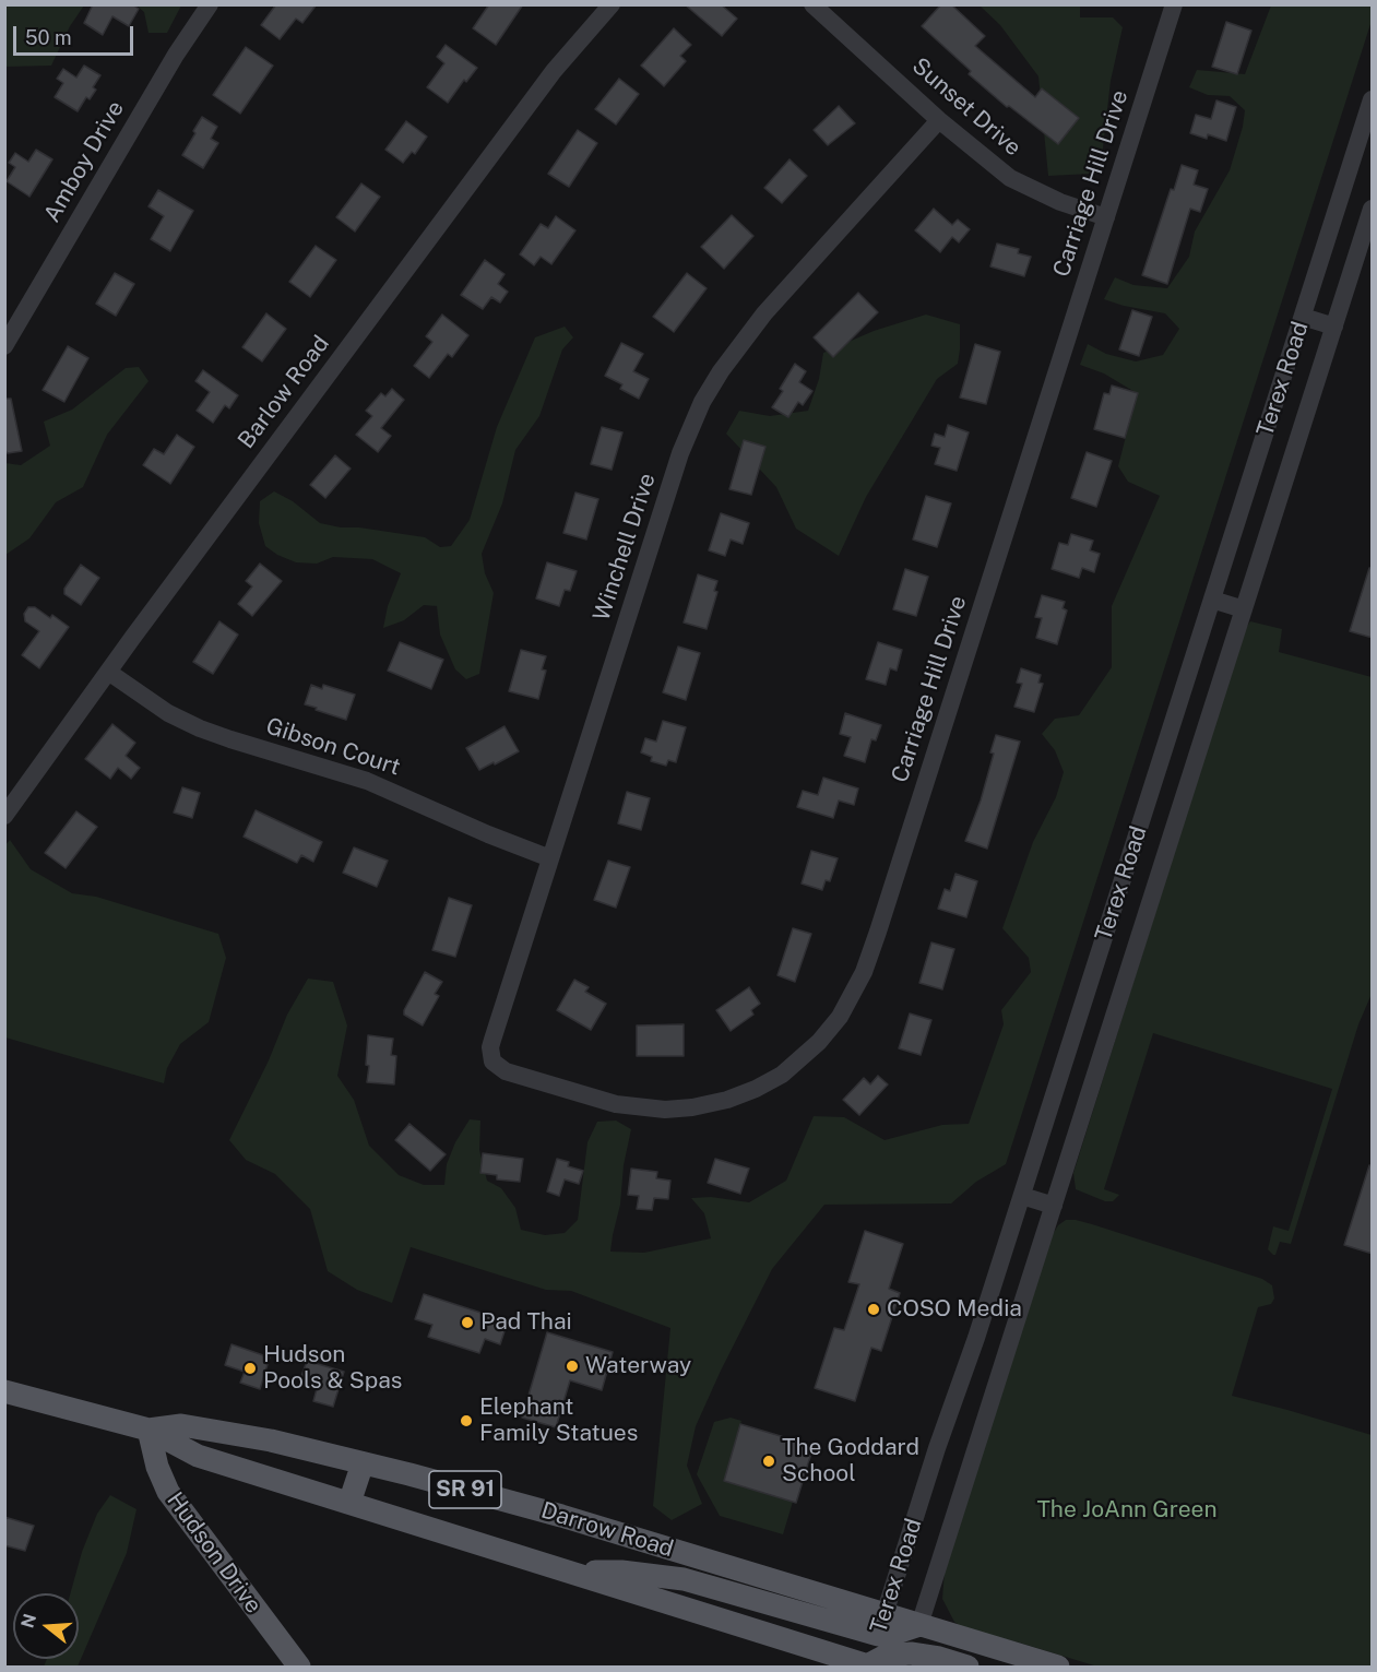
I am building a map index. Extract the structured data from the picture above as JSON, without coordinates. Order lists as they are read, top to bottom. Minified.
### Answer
{"streets":{"main road":["Terex Road","SR 91","Darrow Road","Hudson Drive"],"street":["Sunset Drive","Amboy Drive","Carriage Hill Drive","Barlow Road","Winchell Drive","Gibson Court"]},"crossings":[["Sunset Drive","Carriage Hill Drive"],["Sunset Drive","Winchell Drive"],["Carriage Hill Drive","Winchell Drive"],["Terex Road","Darrow Road"],["Barlow Road","Gibson Court"],["Winchell Drive","Gibson Court"],["Darrow Road","Hudson Drive"]],"parks":["The JoAnn Green"],"places":["COSO Media","Pad Thai","Waterway","Hudson Pools & Spas","Elephant Family Statues","The Goddard School"],"scale_bar":"50 m","north":"left"}
